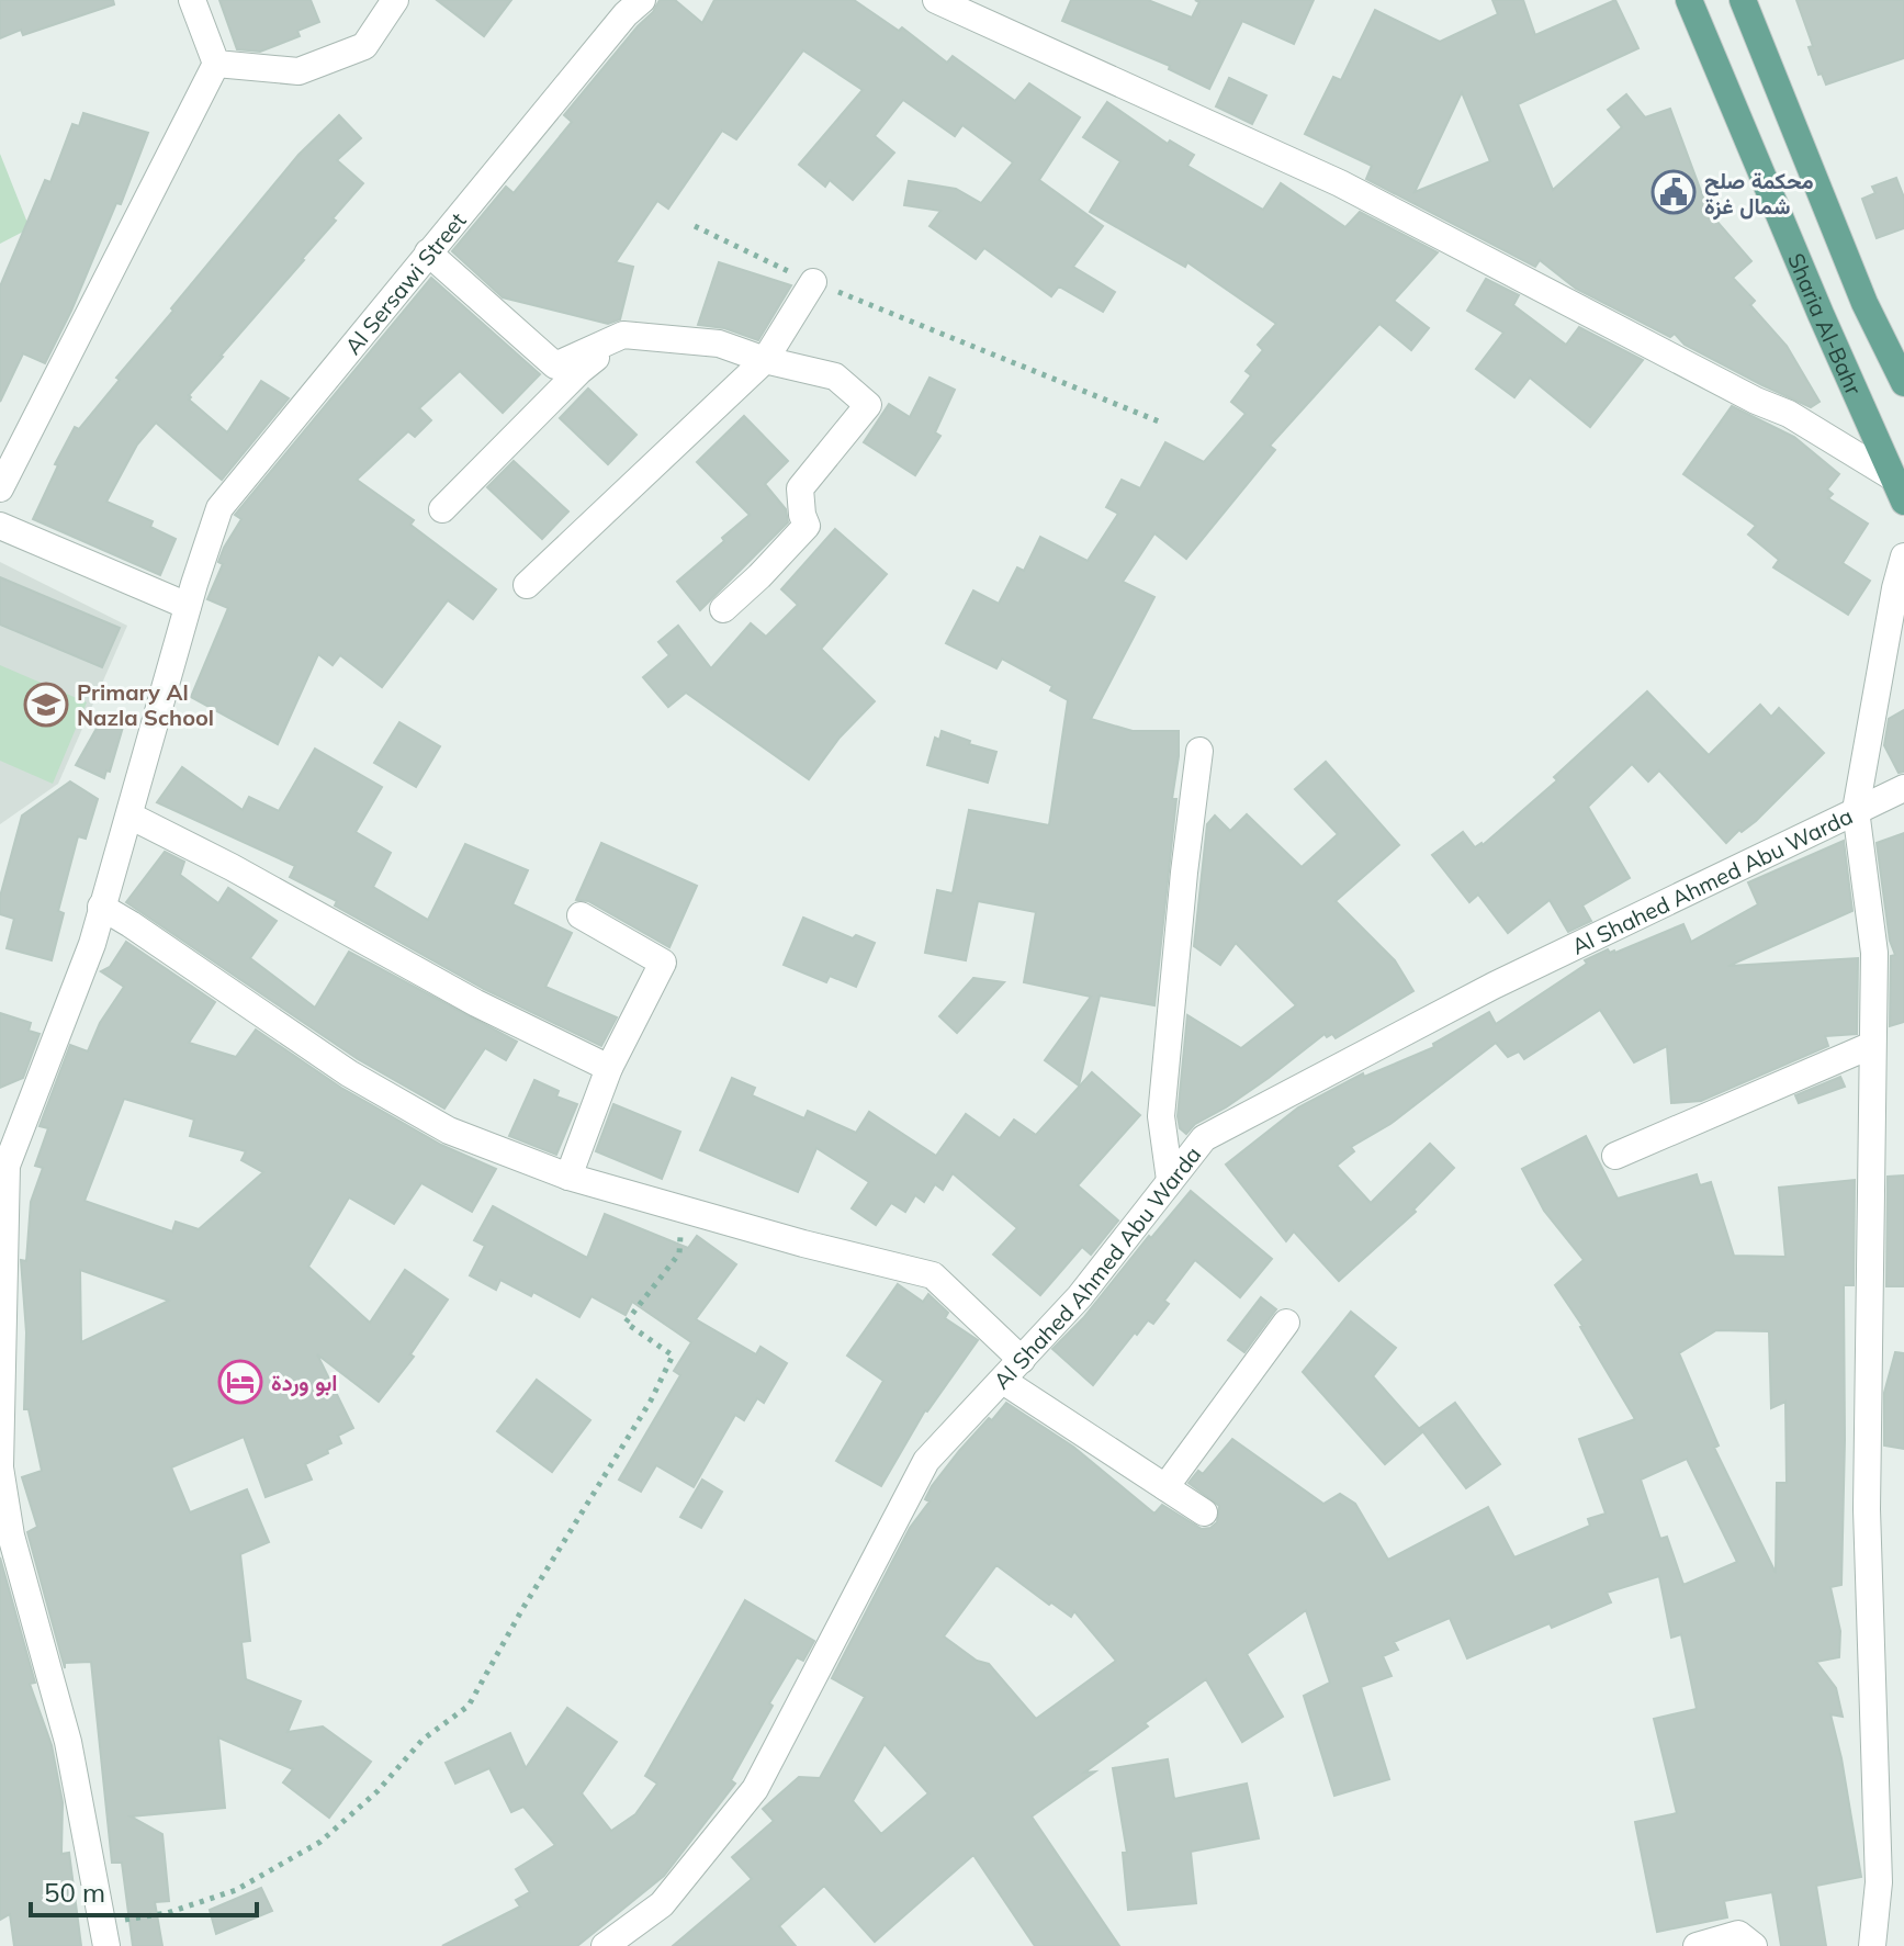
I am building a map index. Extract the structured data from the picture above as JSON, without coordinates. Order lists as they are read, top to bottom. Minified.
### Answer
{"streets":{"main road":["Sharia Al-Bahr"],"street":["Al Sersawi Street","Al Shahed Ahmed Abu Warda"]},"places":{"public building":["محكمة صلح شمال غزة"],"school or university":["Primary Al Nazla School"],"hotel":["ابو وردة"]},"scale_bar":"50 m"}
